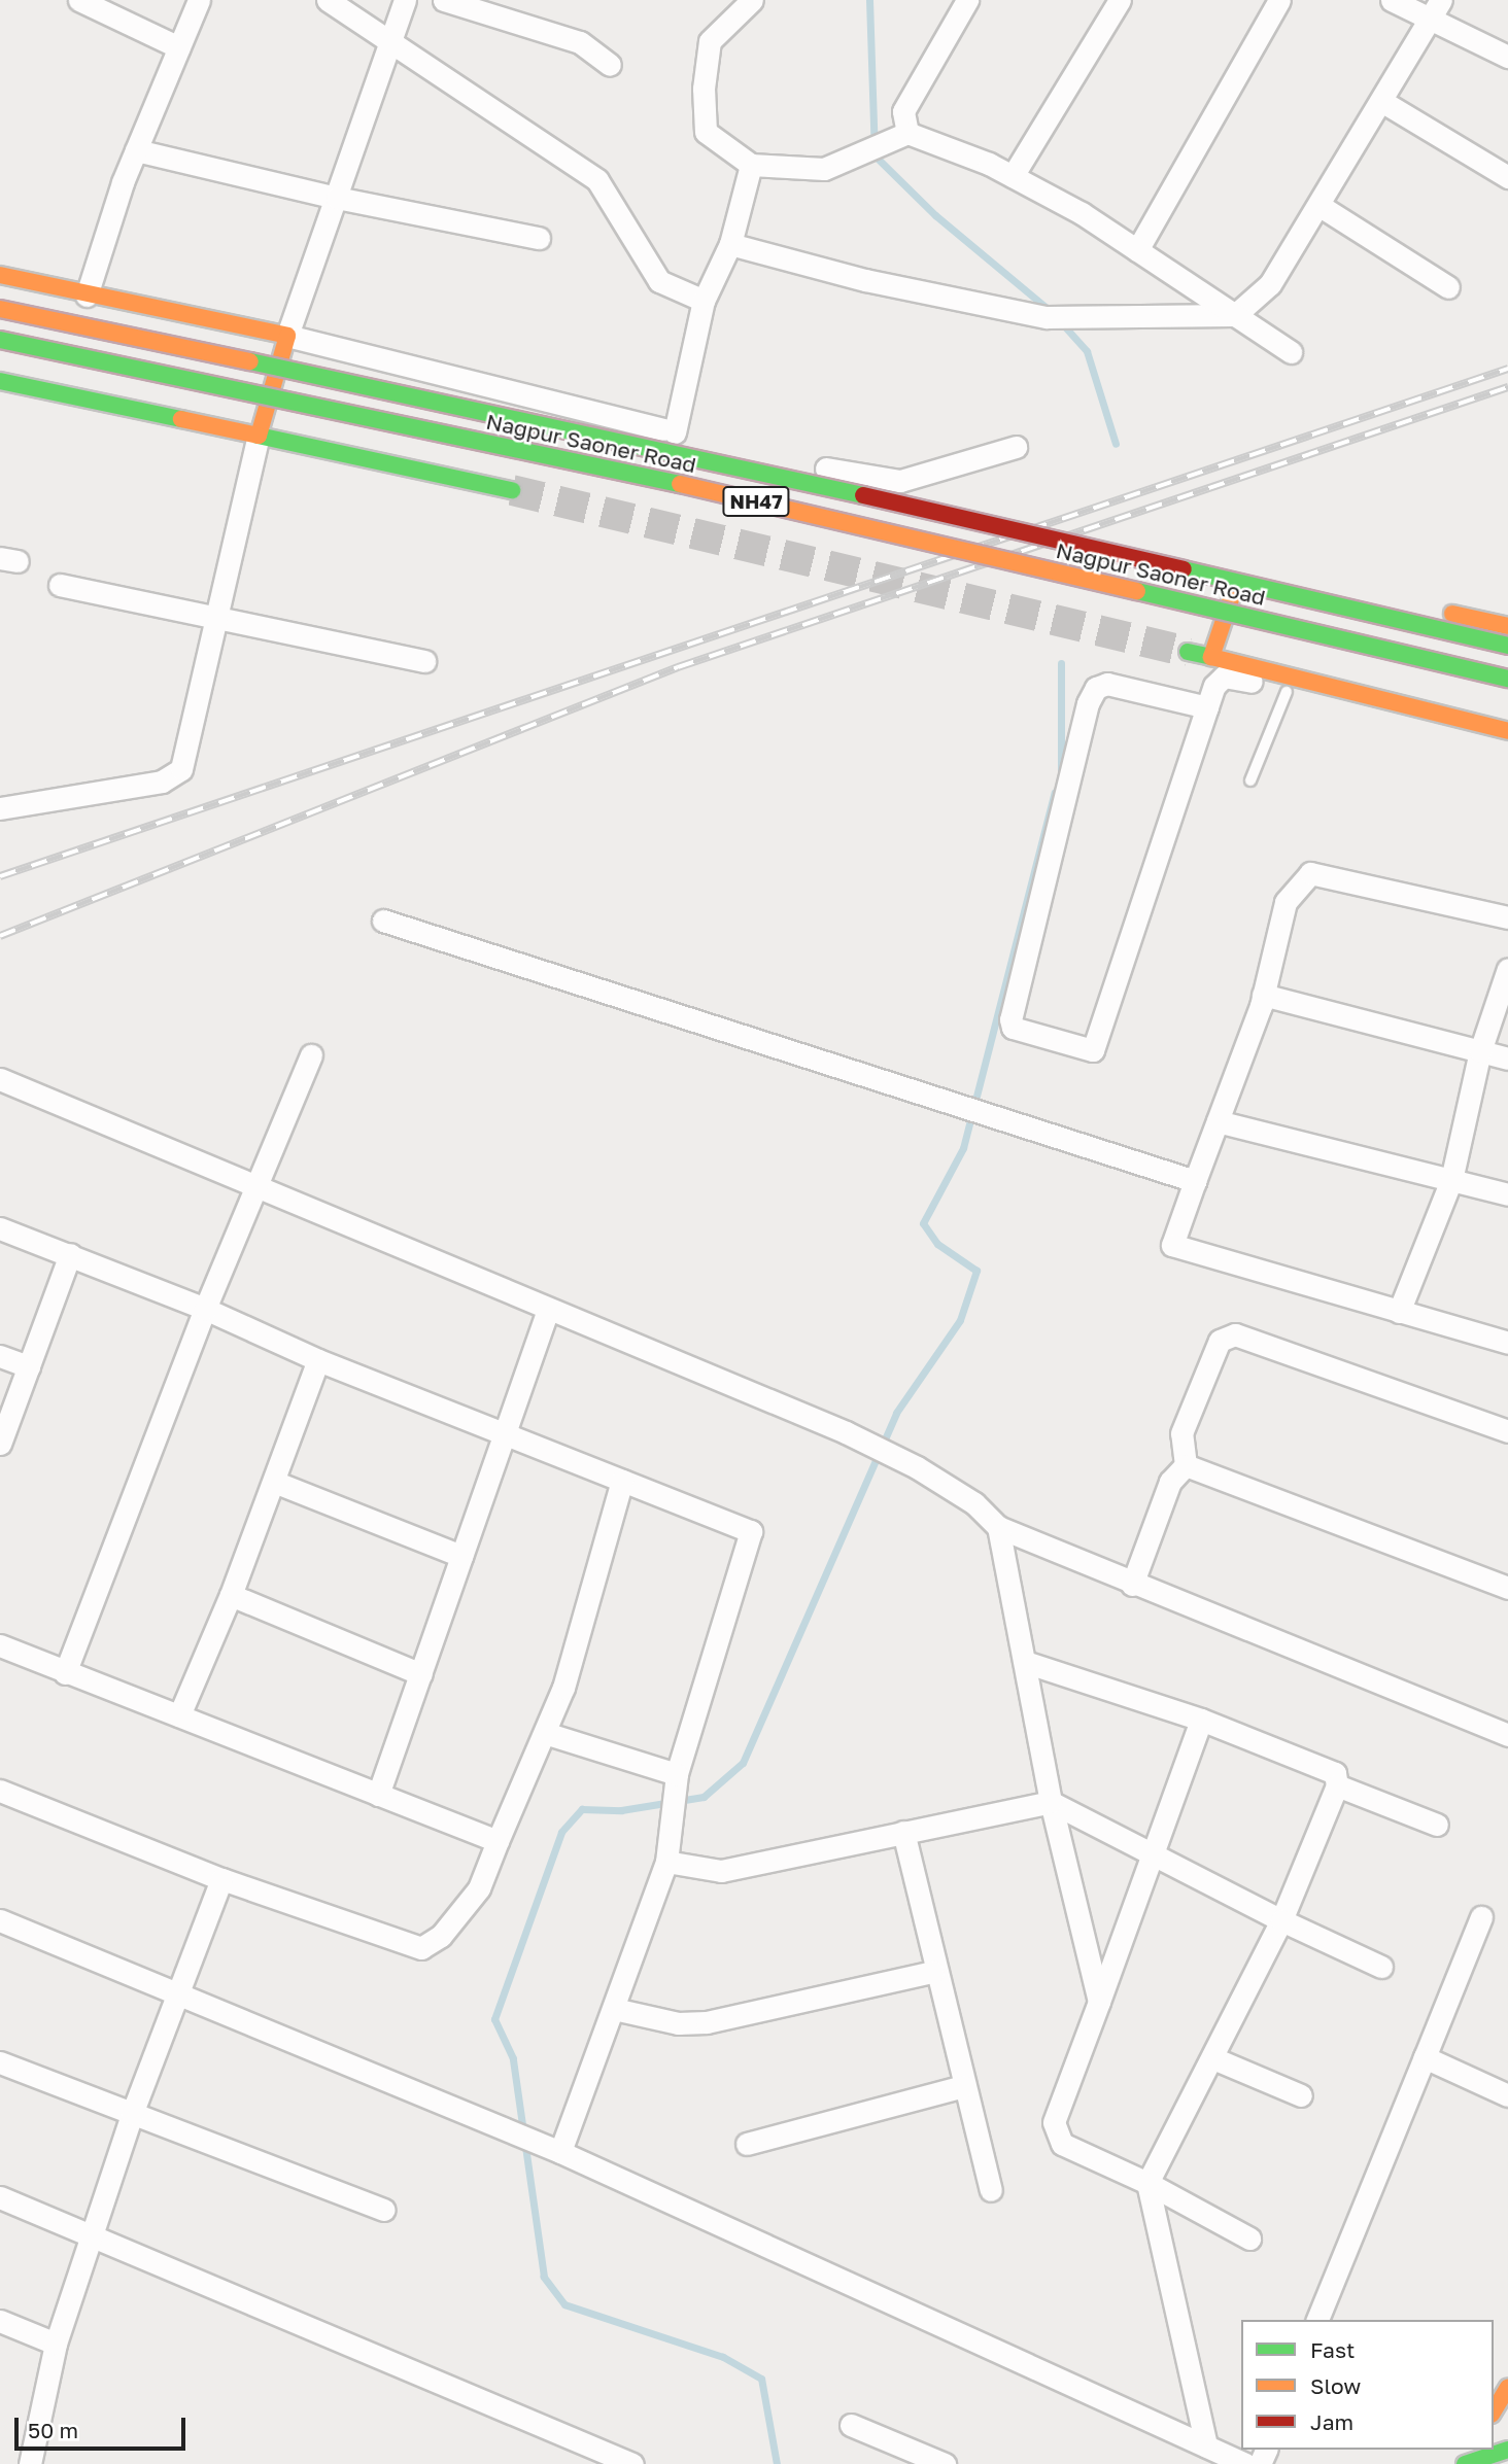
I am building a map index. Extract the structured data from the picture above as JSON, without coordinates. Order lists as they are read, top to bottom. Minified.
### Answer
{"streets":{"main road":["Nagpur Saoner Road","NH47"]},"legend":["Fast","Slow","Jam"],"scale_bar":"50 m"}
